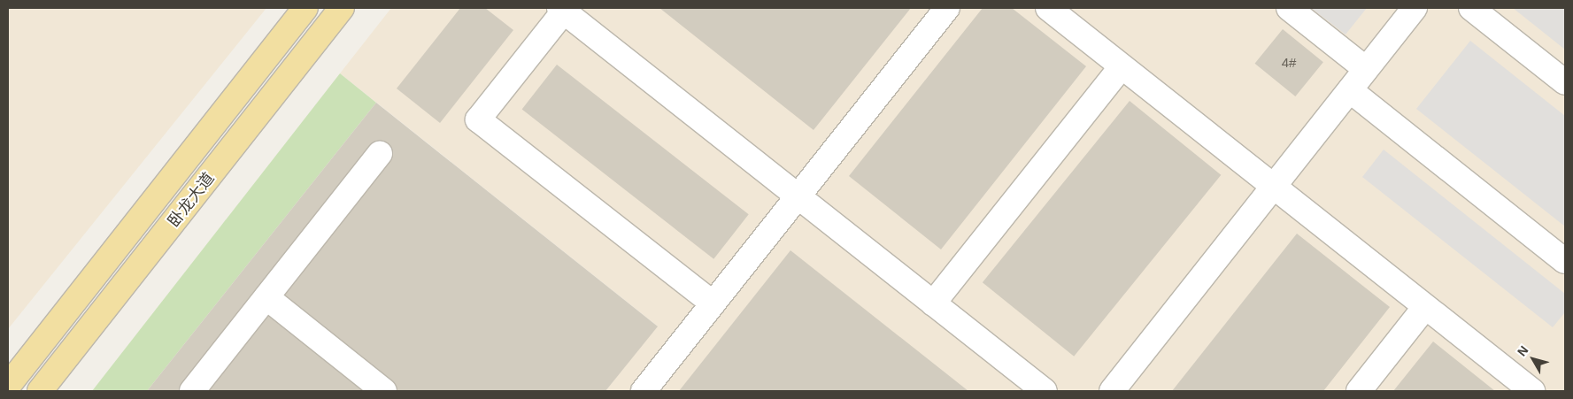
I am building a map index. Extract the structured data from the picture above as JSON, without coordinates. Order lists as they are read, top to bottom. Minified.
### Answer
{"streets":{"main road":["卧龙大道"]},"house_numbers":["4#"],"north":"top left"}
